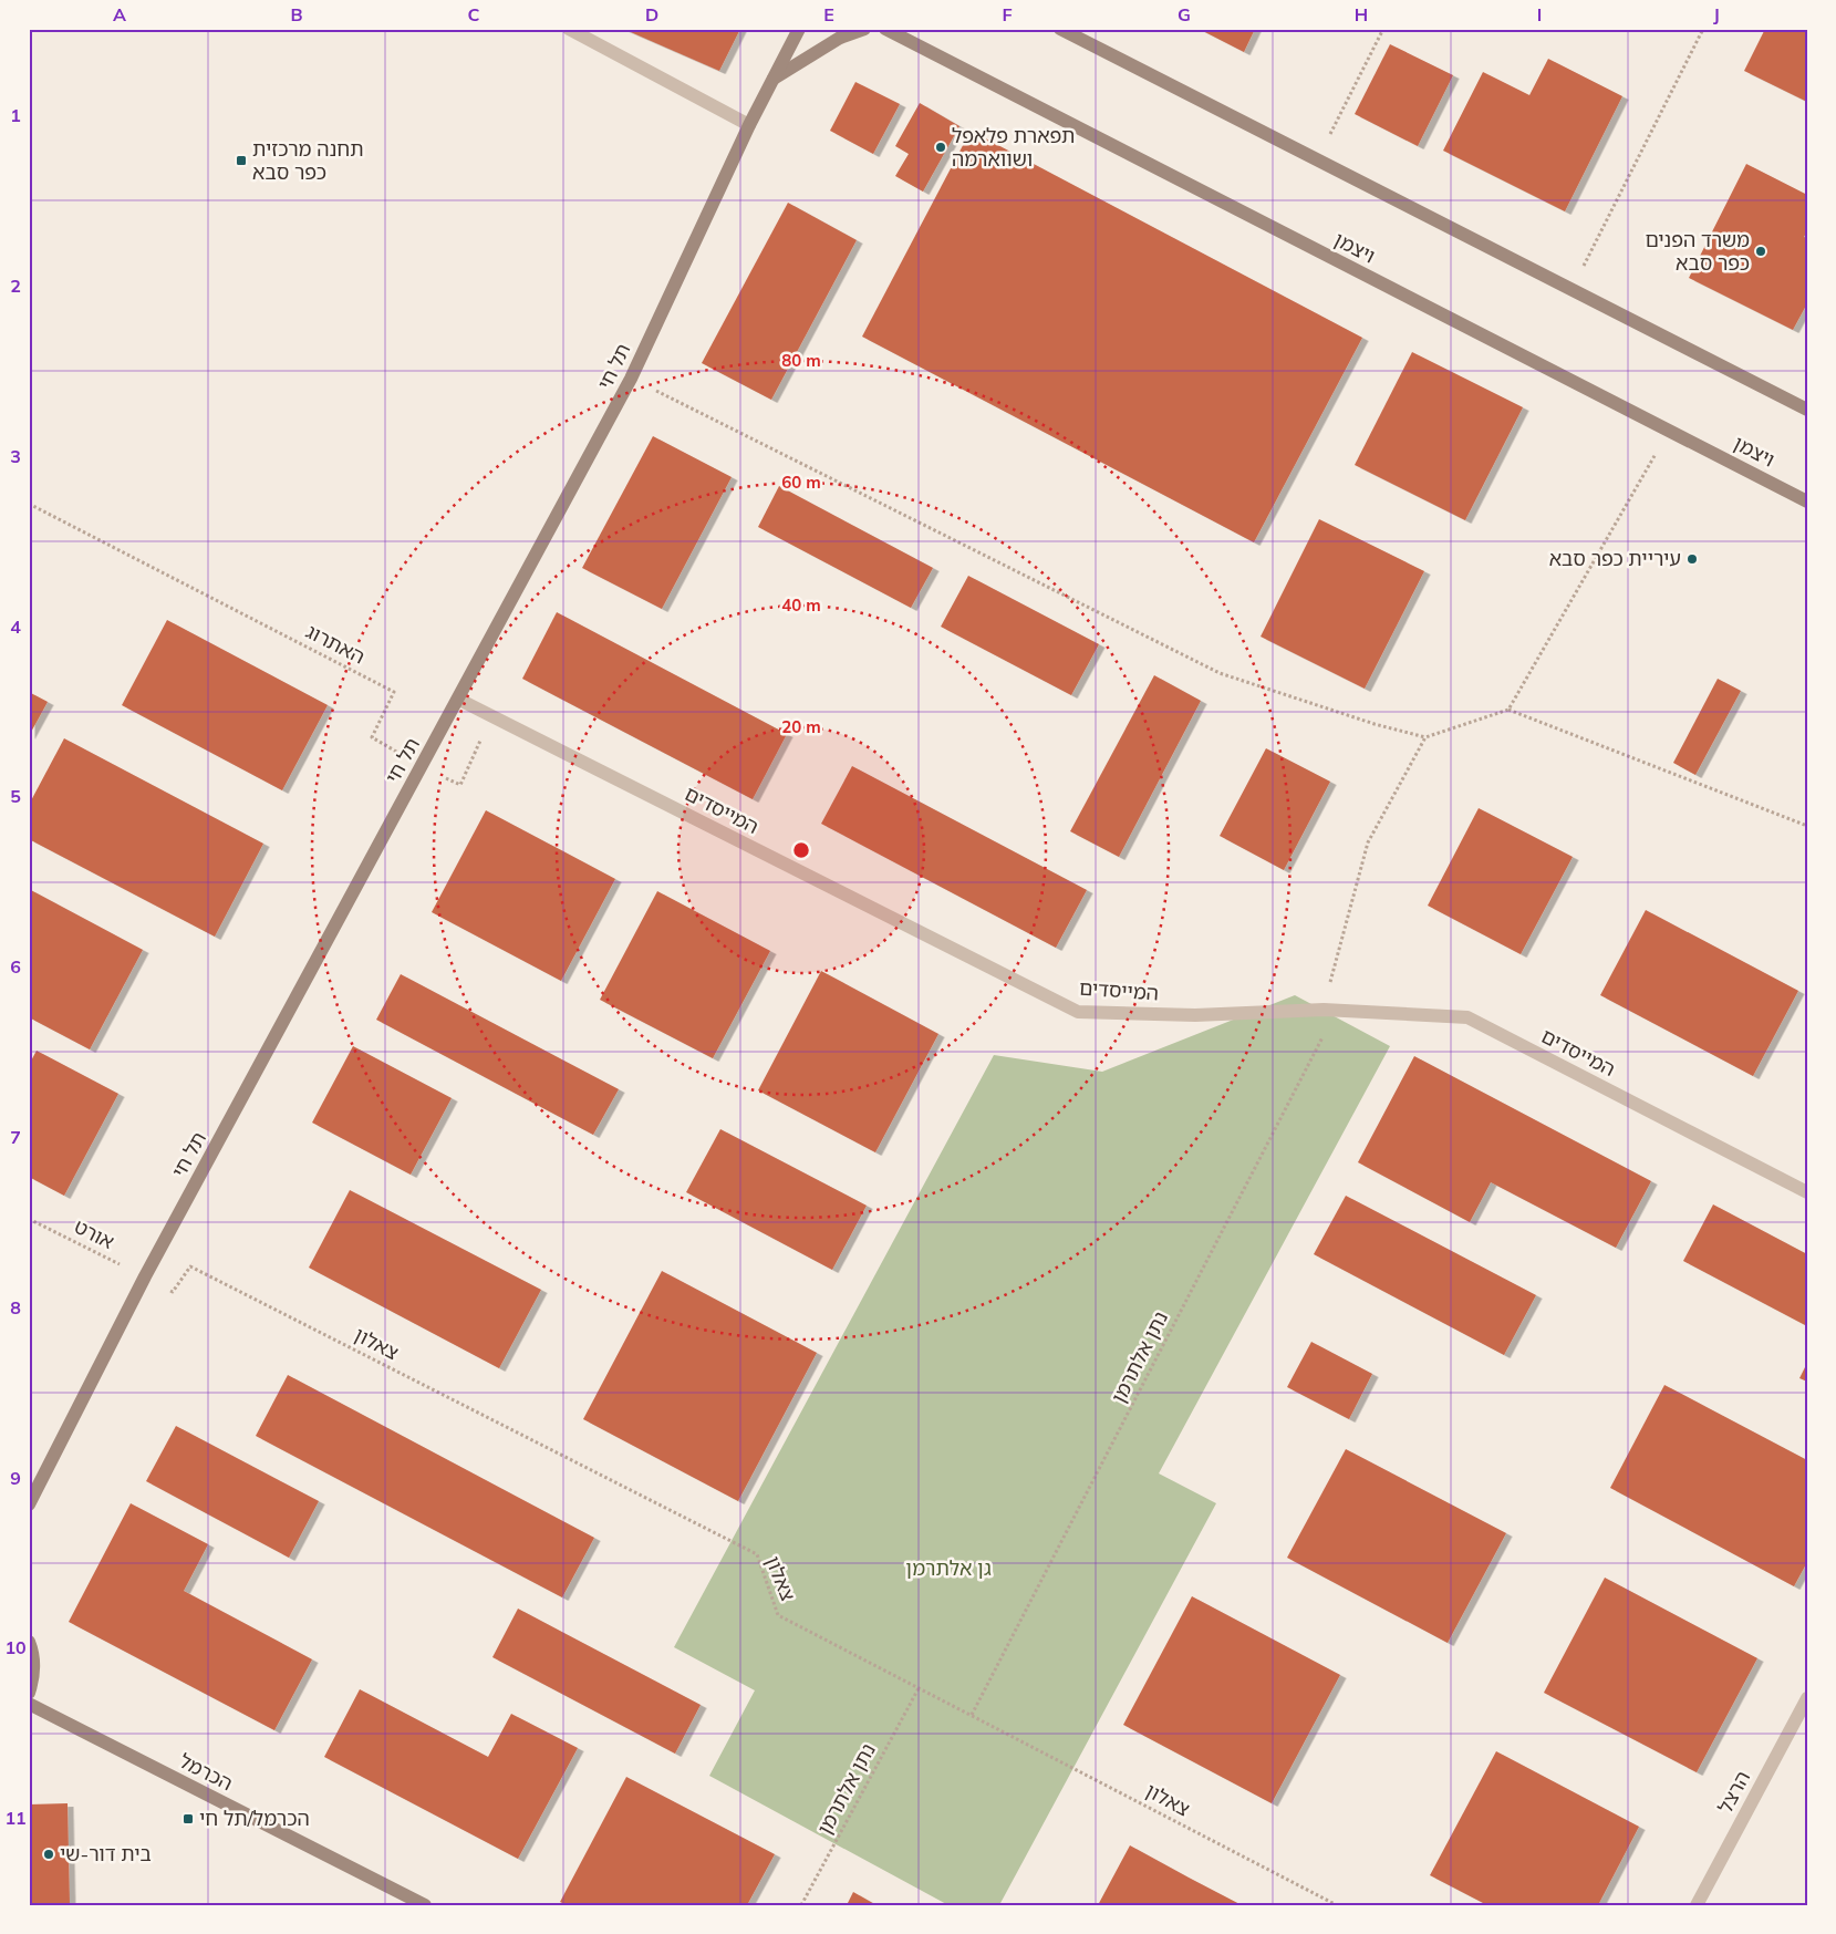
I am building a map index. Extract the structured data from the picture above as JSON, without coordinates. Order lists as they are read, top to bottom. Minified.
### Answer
{"streets":{"street":["ויצמן","תל חי","המייסדים","הכרמל","הרצל"],"path":["האתרוג","אורט","צאלון","נתן אלתרמן"]},"crossings":[["תל חי","האתרוג"],["תל חי","המייסדים"],["תל חי","אורט"],["תל חי","צאלון"],["האתרוג","המייסדים"],["המייסדים","נתן אלתרמן"],["אורט","צאלון"],["צאלון","נתן אלתרמן"]],"parks":["גן אלתרמן"],"places":{"other":["תפארת פלאפל ושווארמה","משרד הפנים כפר סבא","עיריית כפר סבא","בית דור-שי"],"transit":["תחנה מרכזית כפר סבא","הכרמל/תל חי"]},"grid":{"columns":["A","B","C","D","E","F","G","H","I","J"],"rows":["1","2","3","4","5","6","7","8","9","10","11"]},"rings":["80 m","60 m","40 m","20 m"]}
